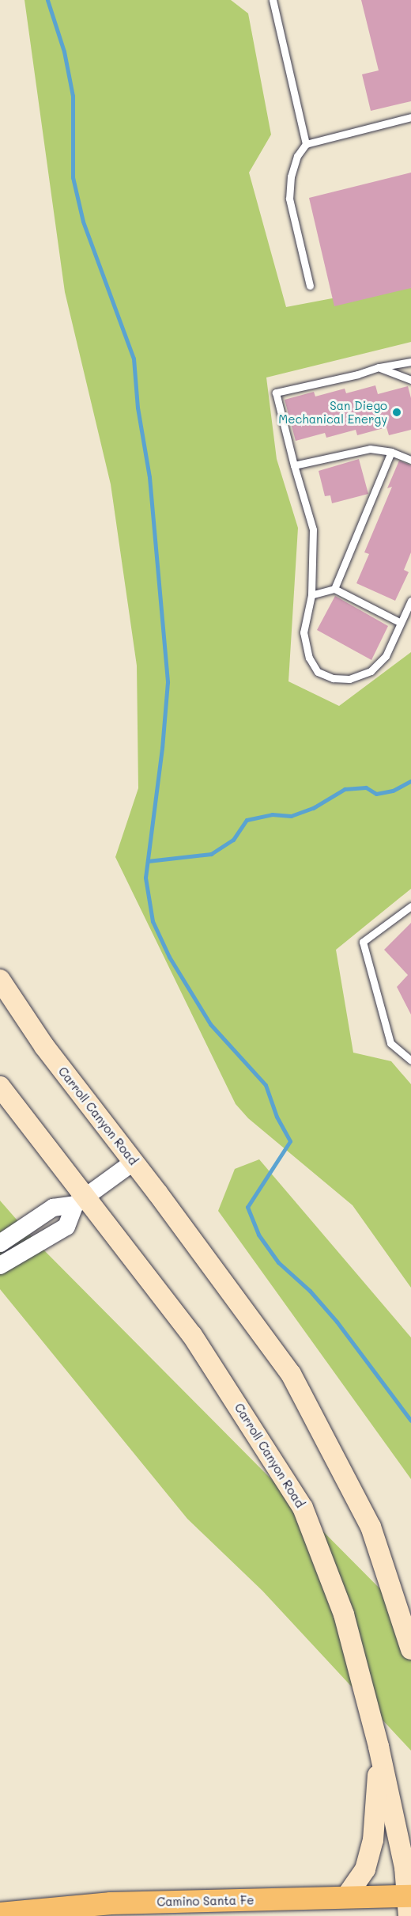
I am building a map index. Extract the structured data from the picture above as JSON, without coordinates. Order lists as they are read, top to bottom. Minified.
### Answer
{"streets":{"main road":["Carroll Canyon Road","Camino Santa Fe"]},"crossings":[["Carroll Canyon Road","Camino Santa Fe"]],"places":["San Diego Mechanical Energy"]}
